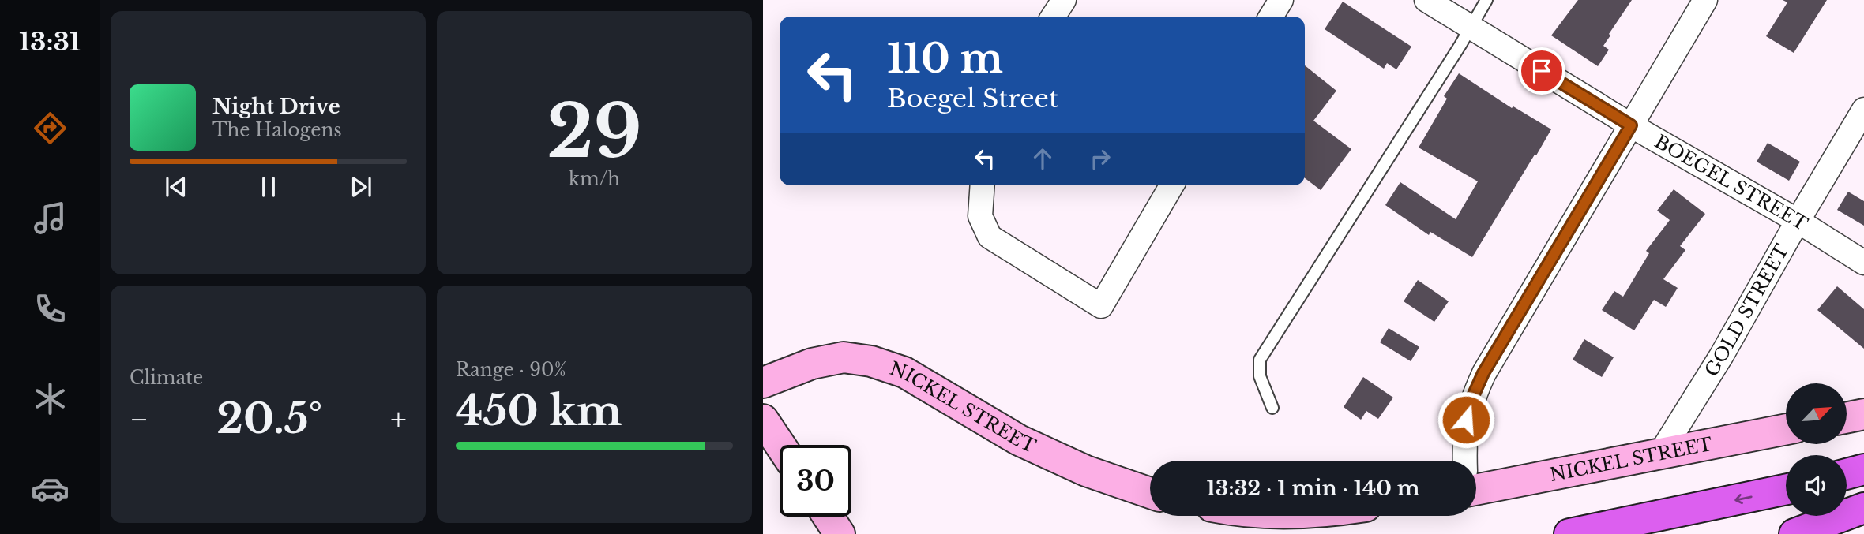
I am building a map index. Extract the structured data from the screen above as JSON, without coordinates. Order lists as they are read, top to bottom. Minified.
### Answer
{"streets":{"main road":["NICKEL STREET"],"street":["BOEGEL STREET","GOLD STREET"]},"crossings":[["BOEGEL STREET","GOLD STREET"],["GOLD STREET","NICKEL STREET"]],"north":"top right","page":{"tabs":"13:31","tile":[["29","km/h"],"Climate",["Range · 90%","450 km"]],"turn":["110 m","Boegel Street"],"song":["Night Drive","The Halogens"],"heat":["−","20.5°","+"],"limit":"30","trip":"13:32 · 1 min · 140 m"}}
